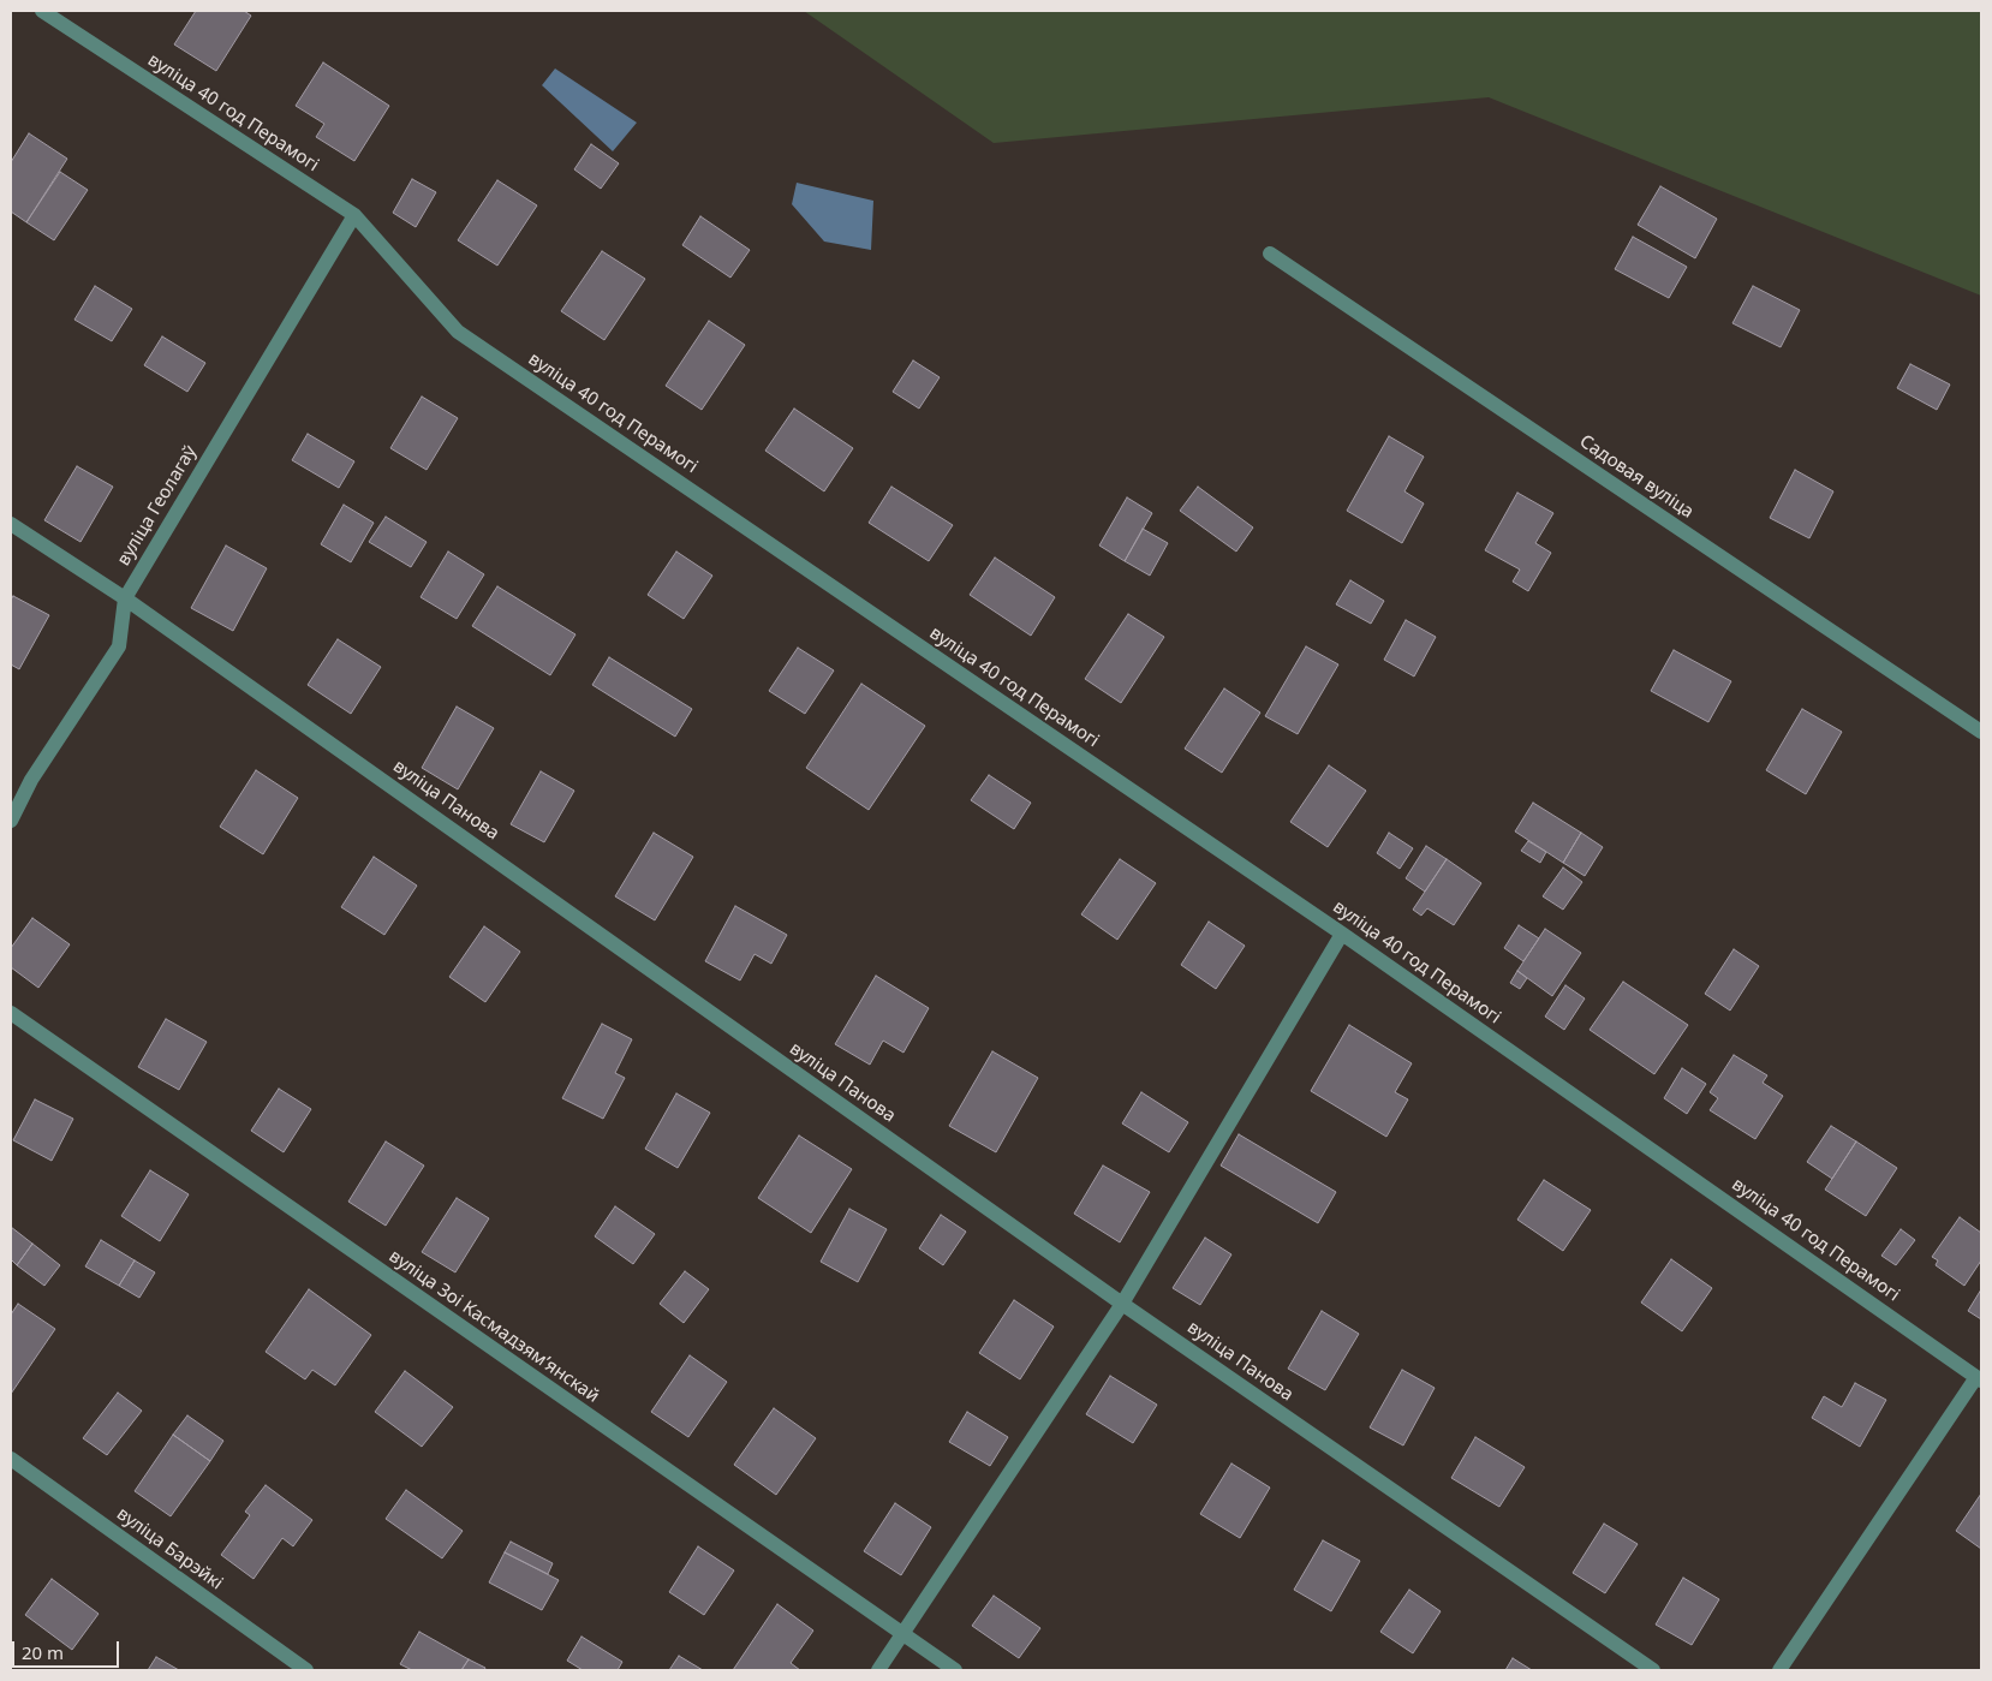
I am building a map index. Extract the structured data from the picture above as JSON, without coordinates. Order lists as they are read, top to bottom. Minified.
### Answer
{"streets":{"street":["вуліца 40 год Перамогі","Садовая вуліца","вуліца Геолагаў","вуліца Панова","вуліца Зоі Касмадзямʼянскай","вуліца Барэйкі"]},"crossings":[["вуліца 40 год Перамогі","вуліца Геолагаў"],["вуліца Геолагаў","вуліца Панова"]],"scale_bar":"20 m"}
